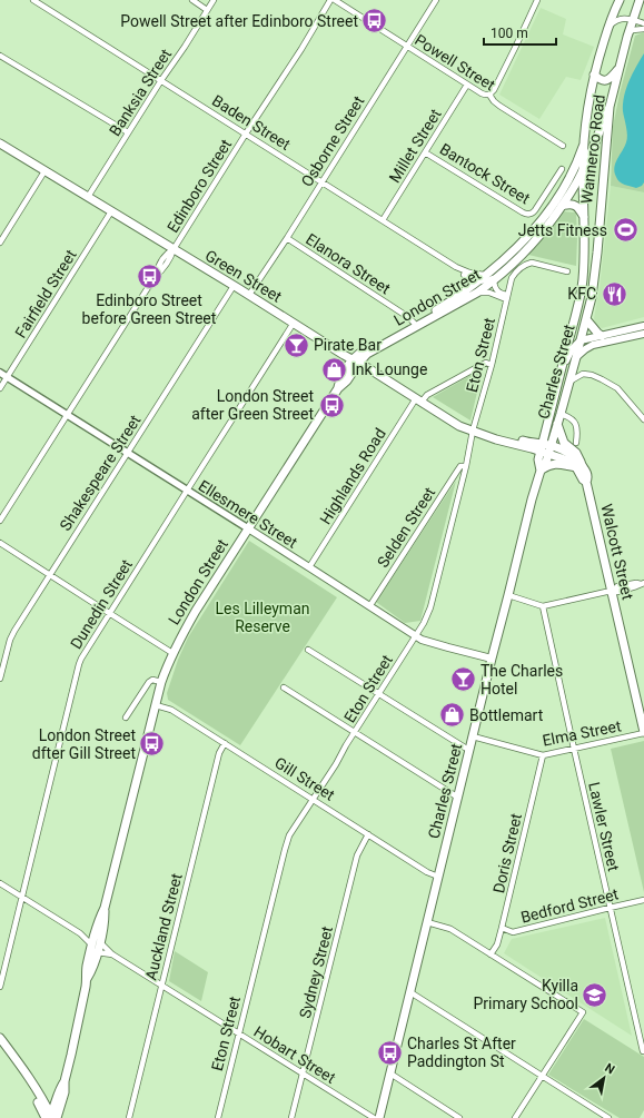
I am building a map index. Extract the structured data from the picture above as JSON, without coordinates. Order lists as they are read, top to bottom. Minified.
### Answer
{"streets":{"main road":["Wanneroo Road","Green Street","London Street","Charles Street","Ellesmere Street","Walcott Street"],"street":["Powell Street","Banksia Street","Baden Street","Osborne Street","Millet Street","Bantock Street","Edinboro Street","Elanora Street","Fairfield Street","Eton Street","Shakespeare Street","Highlands Road","Selden Street","Dunedin Street","Elma Street","Gill Street","Lawler Street","Doris Street","Bedford Street","Auckland Street","Sydney Street","Hobart Street"]},"crossings":[["Powell Street","Osborne Street"],["Powell Street","Millet Street"],["Banksia Street","Baden Street"],["Banksia Street","Green Street"],["Baden Street","Osborne Street"],["Baden Street","Millet Street"],["Baden Street","Edinboro Street"],["Baden Street","London Street"],["Osborne Street","Elanora Street"],["Osborne Street","Green Street"],["Millet Street","Bantock Street"],["Wanneroo Road","London Street"],["Wanneroo Road","Charles Street"],["Edinboro Street","Green Street"],["Edinboro Street","Ellesmere Street"],["Elanora Street","London Street"],["Green Street","Fairfield Street"],["Green Street","London Street"],["Green Street","Eton Street"],["Green Street","Charles Street"],["Green Street","Shakespeare Street"],["Green Street","Highlands Road"],["Green Street","Dunedin Street"],["Fairfield Street","Ellesmere Street"],["London Street","Ellesmere Street"],["London Street","Gill Street"],["London Street","Hobart Street"],["Eton Street","Highlands Road"],["Eton Street","Ellesmere Street"],["Eton Street","Selden Street"],["Eton Street","Gill Street"],["Eton Street","Hobart Street"],["Charles Street","Ellesmere Street"],["Charles Street","Elma Street"],["Charles Street","Gill Street"],["Shakespeare Street","Ellesmere Street"],["Highlands Road","Ellesmere Street"],["Ellesmere Street","Selden Street"],["Ellesmere Street","Dunedin Street"],["Walcott Street","Elma Street"],["Dunedin Street","Hobart Street"],["Elma Street","Lawler Street"],["Elma Street","Doris Street"],["Gill Street","Auckland Street"],["Gill Street","Sydney Street"],["Lawler Street","Bedford Street"],["Doris Street","Bedford Street"],["Auckland Street","Hobart Street"],["Sydney Street","Hobart Street"]],"parks":["Les Lilleyman Reserve"],"places":{"bus stop":["Powell Street after Edinboro Street","Edinboro Street before Green Street","London Street after Green Street","London Street dfter Gill Street","Charles St After Paddington St"],"sports":["Jetts Fitness"],"restaurant":["KFC"],"bar":["Pirate Bar","The Charles Hotel"],"shop":["Ink Lounge","Bottlemart"],"school or university":["Kyilla Primary School"]},"scale_bar":"100 m","north":"top right"}
